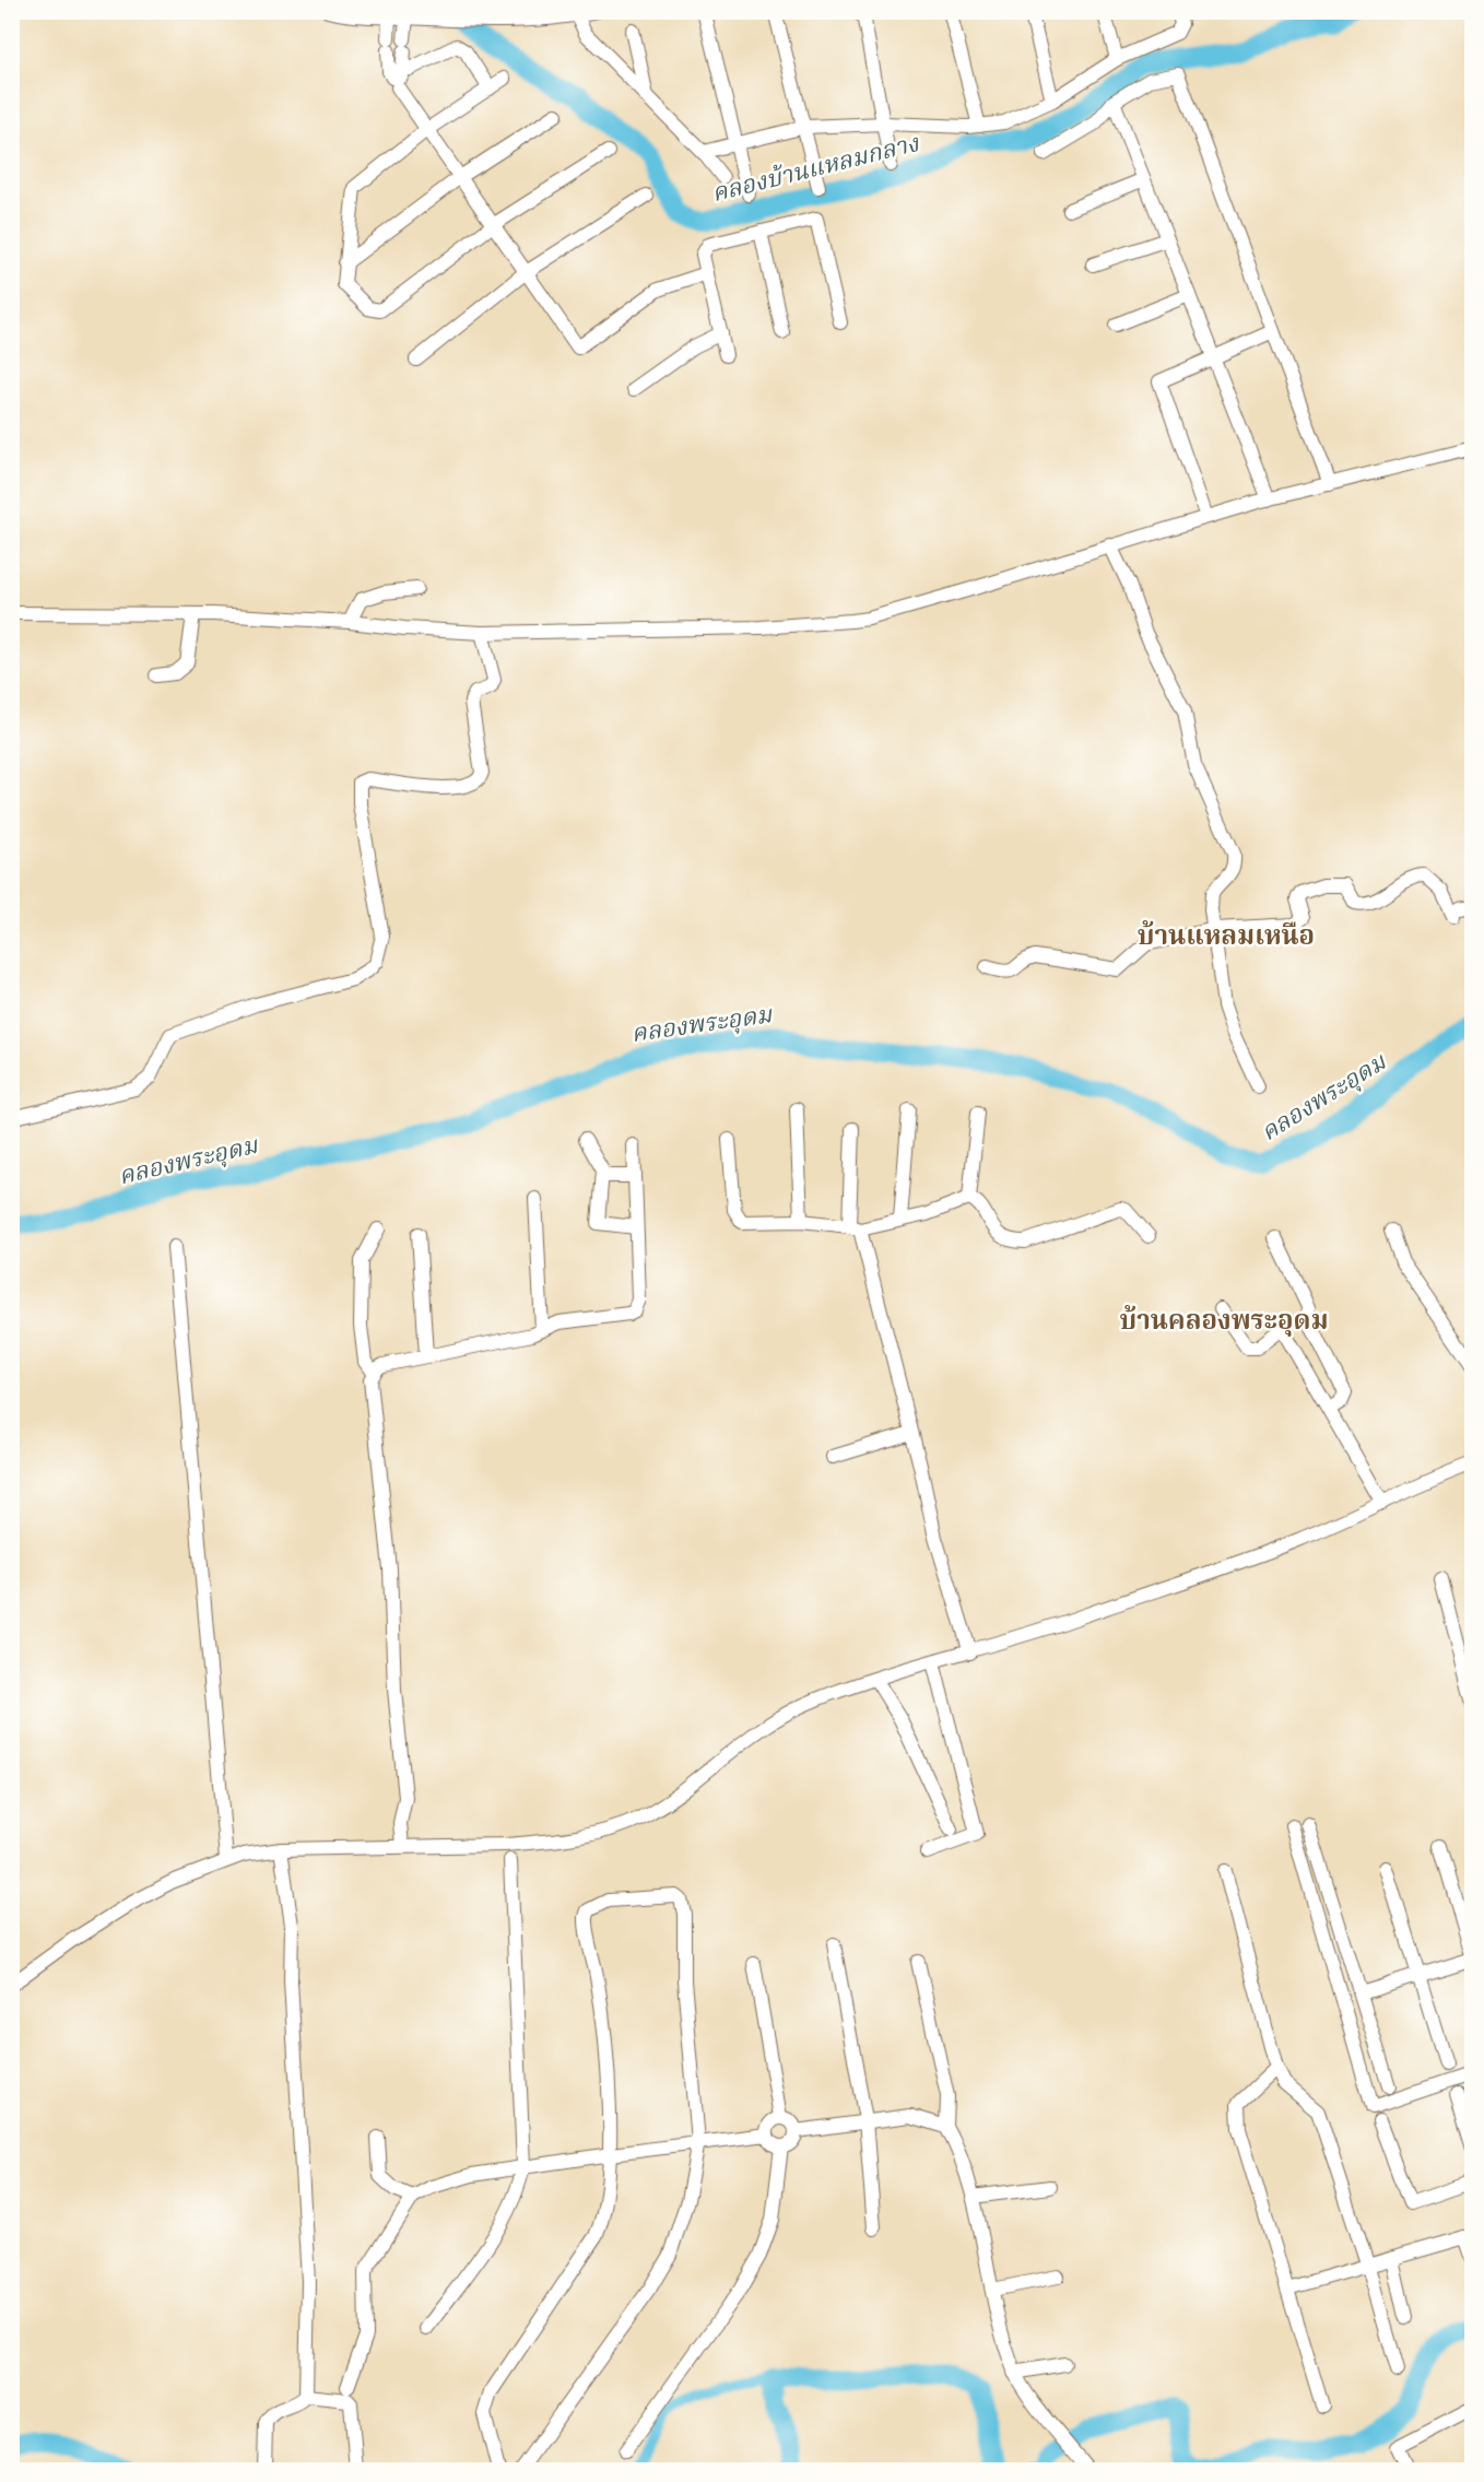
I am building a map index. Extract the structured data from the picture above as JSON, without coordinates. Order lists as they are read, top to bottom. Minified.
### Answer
{"districts":["บ้านแหลมเหนือ","บ้านคลองพระอุดม"],"water":["คลองบ้านแหลมกลาง","คลองพระอุดม"]}
